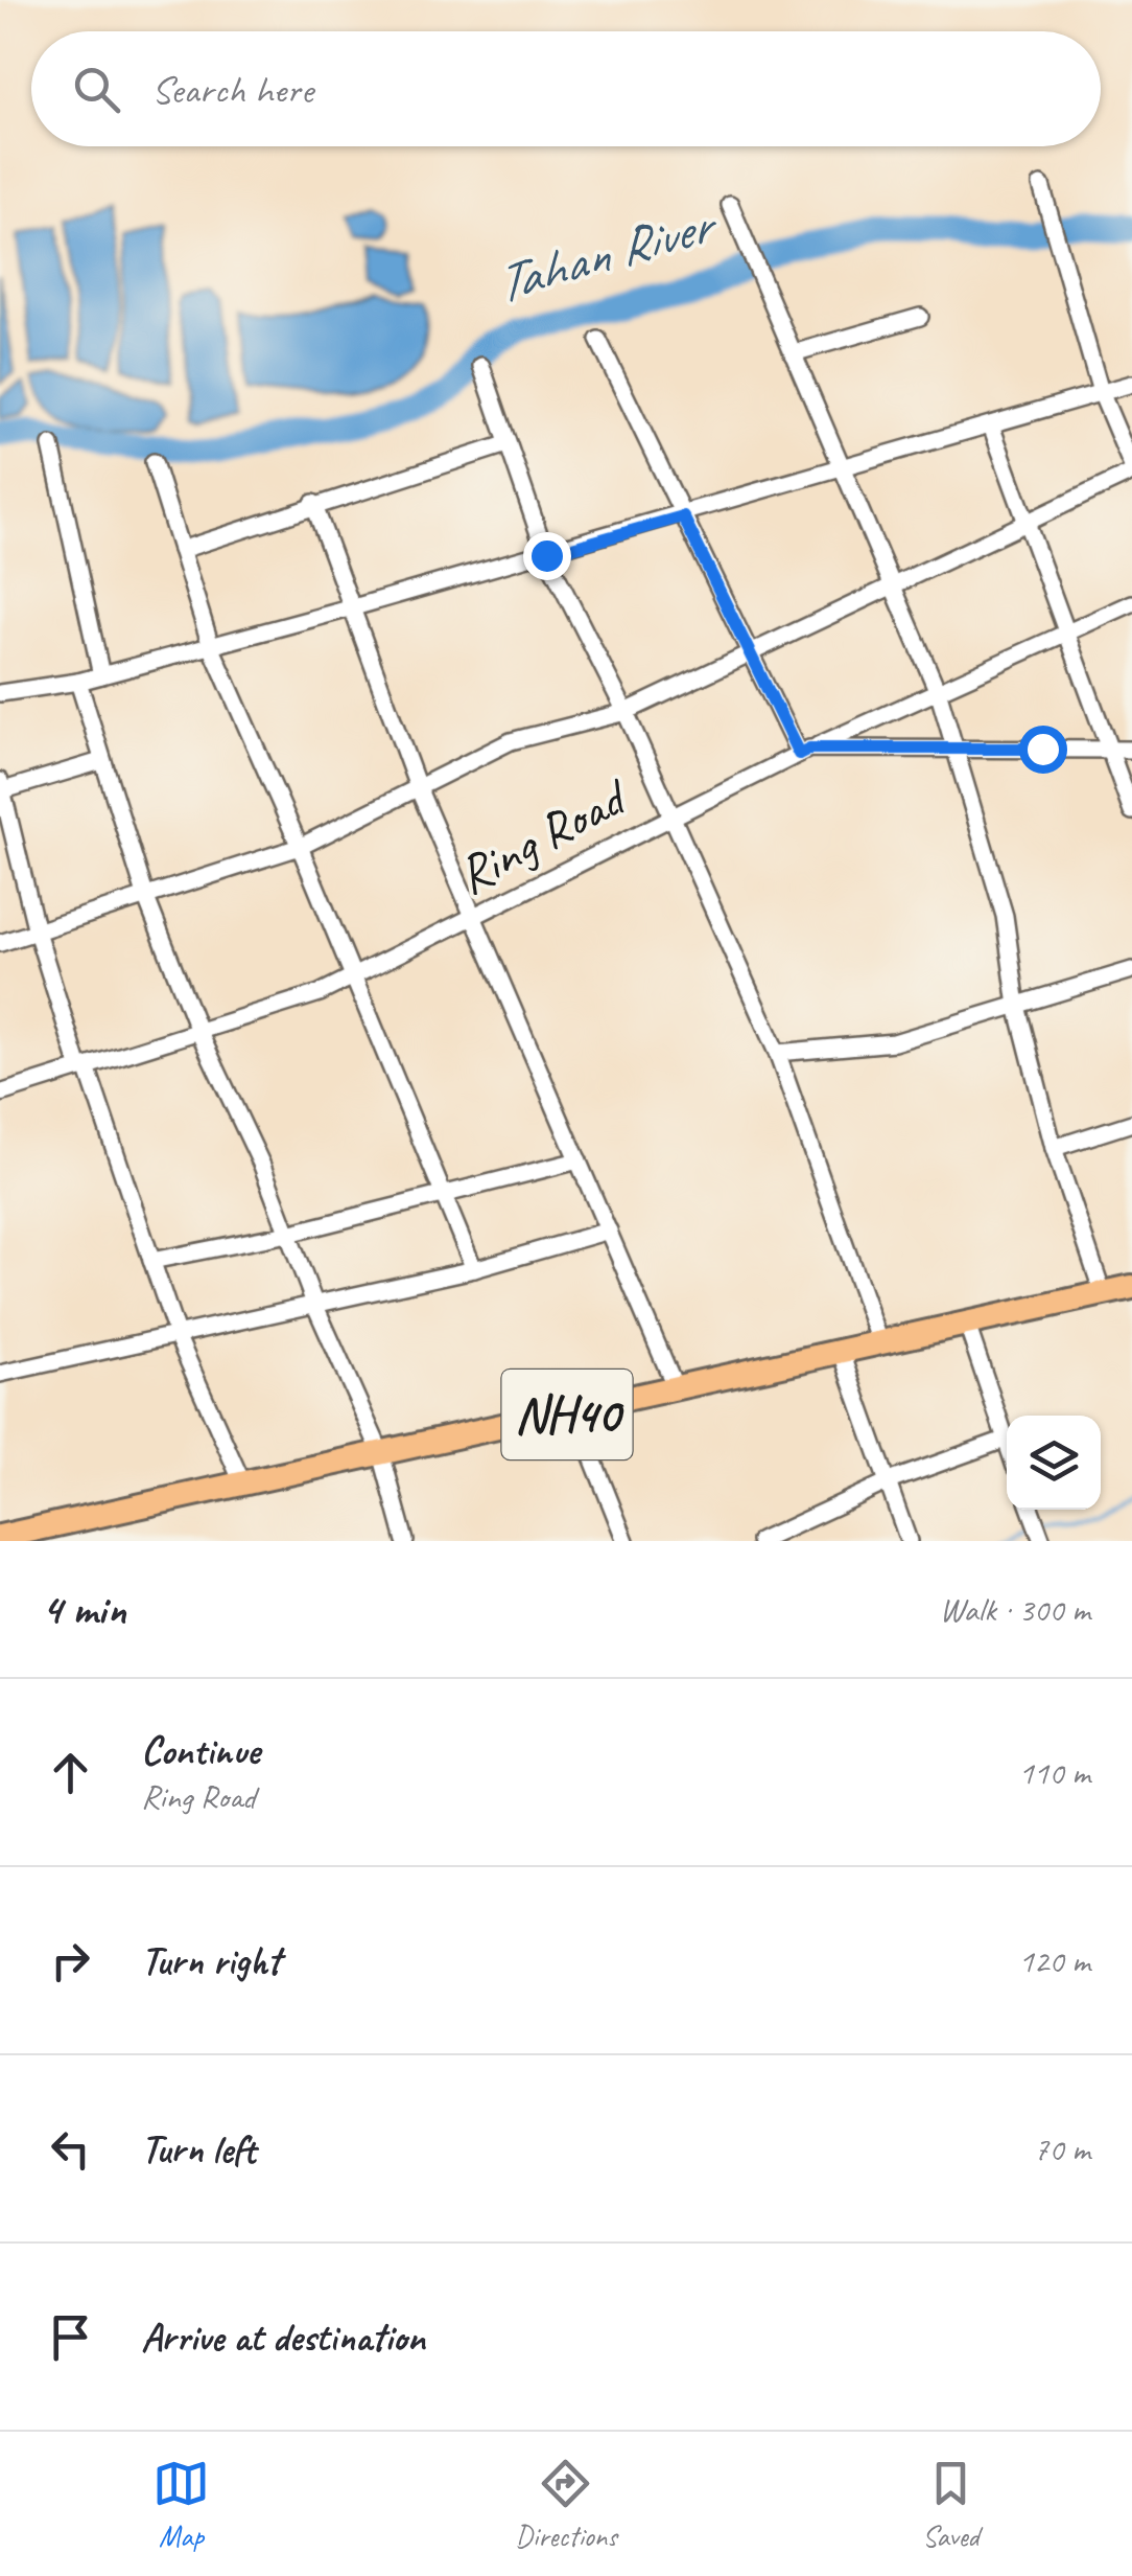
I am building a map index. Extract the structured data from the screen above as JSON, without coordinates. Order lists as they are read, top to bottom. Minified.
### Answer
{"streets":{"highway":["NH40"],"street":["Ring Road"]},"water":["Tahan River"],"page":{"search":"Search here","heading":["4 min","Walk · 300 m"],"list":[["Continue","Ring Road","110 m"],["Turn right","120 m"],["Turn left","70 m"],"Arrive at destination"],"nav":["Map","Directions","Saved"]}}
